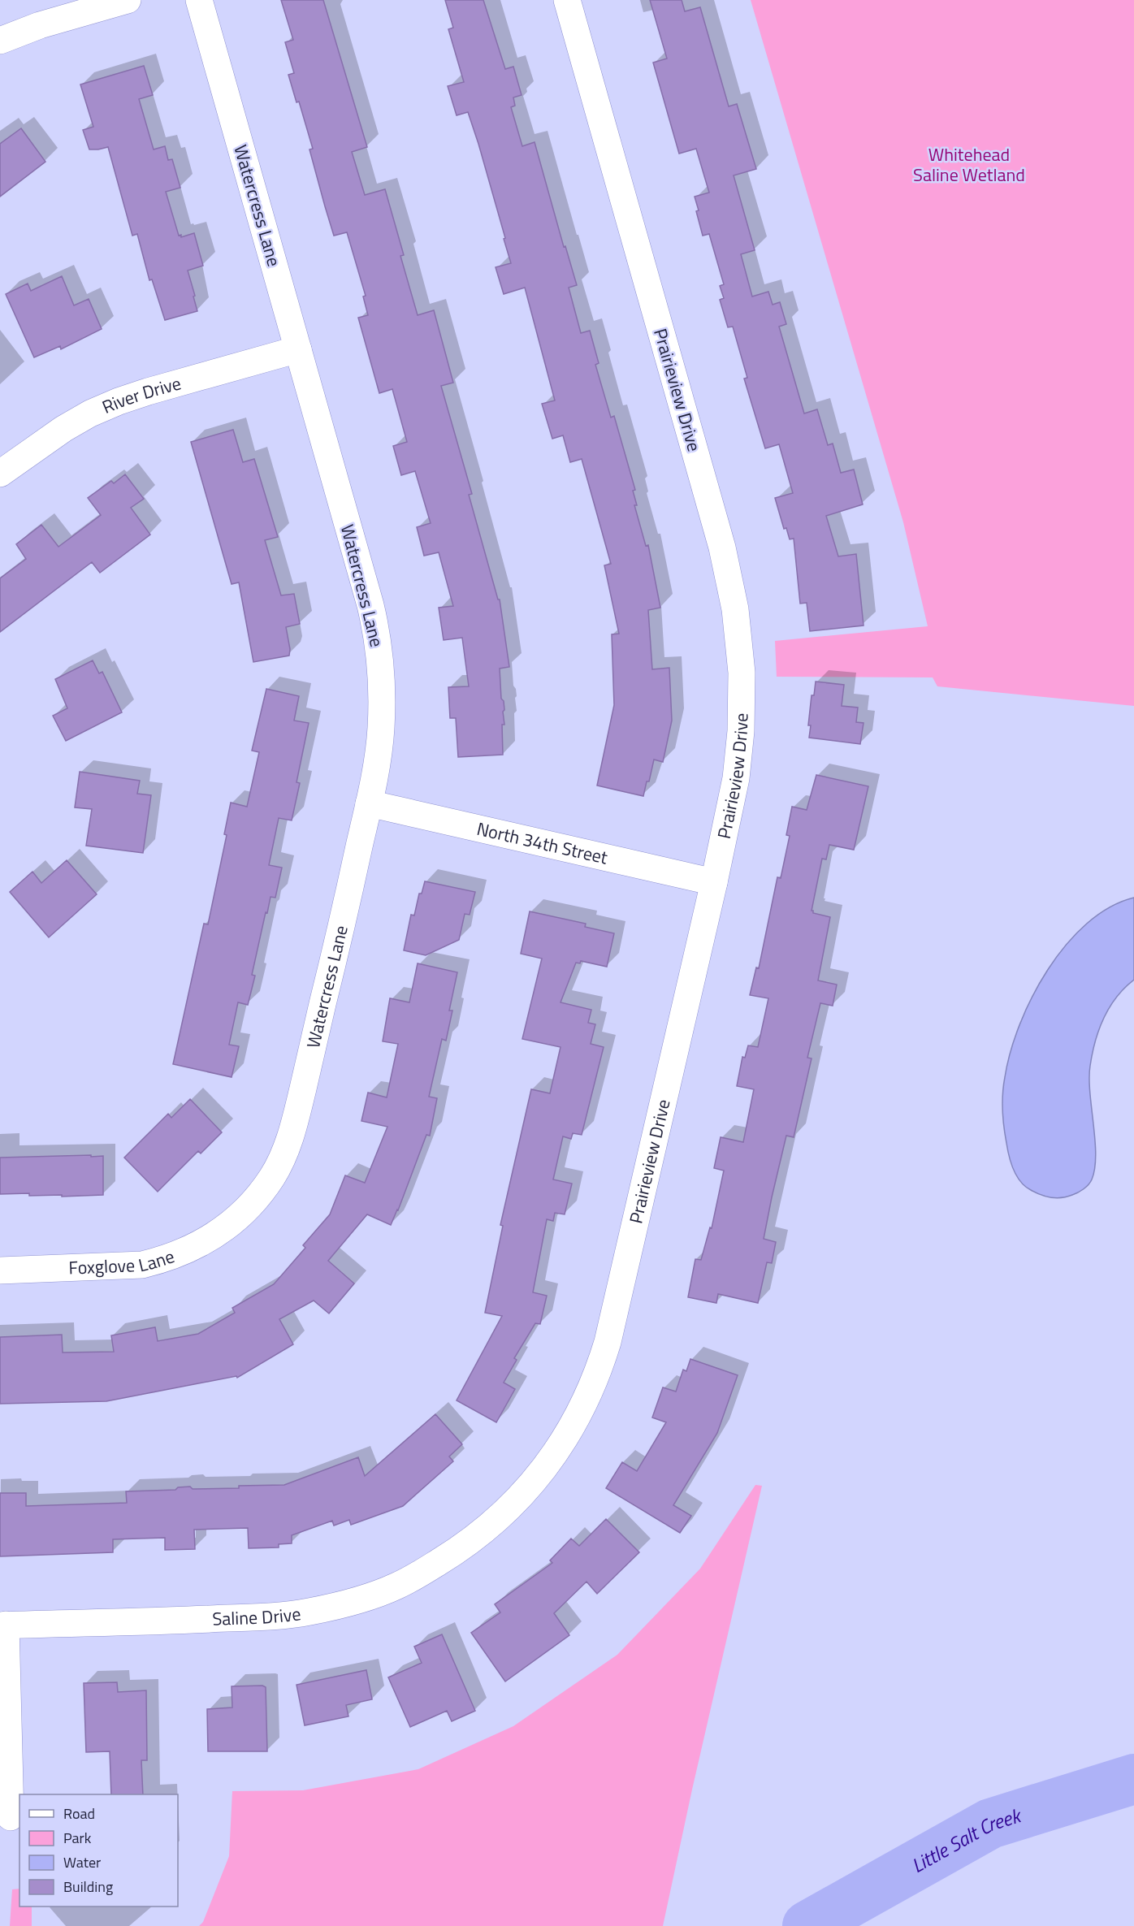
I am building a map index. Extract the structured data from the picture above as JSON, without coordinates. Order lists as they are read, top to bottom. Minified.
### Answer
{"streets":{"street":["Watercress Lane","Prairieview Drive","River Drive","North 34th Street","Foxglove Lane","Saline Drive"]},"crossings":[["Watercress Lane","River Drive"],["Watercress Lane","North 34th Street"],["Watercress Lane","Foxglove Lane"],["Prairieview Drive","North 34th Street"],["Prairieview Drive","Saline Drive"]],"water":["Little Salt Creek"],"parks":["Whitehead Saline Wetland"],"legend":["Road","Park","Water","Building"]}
